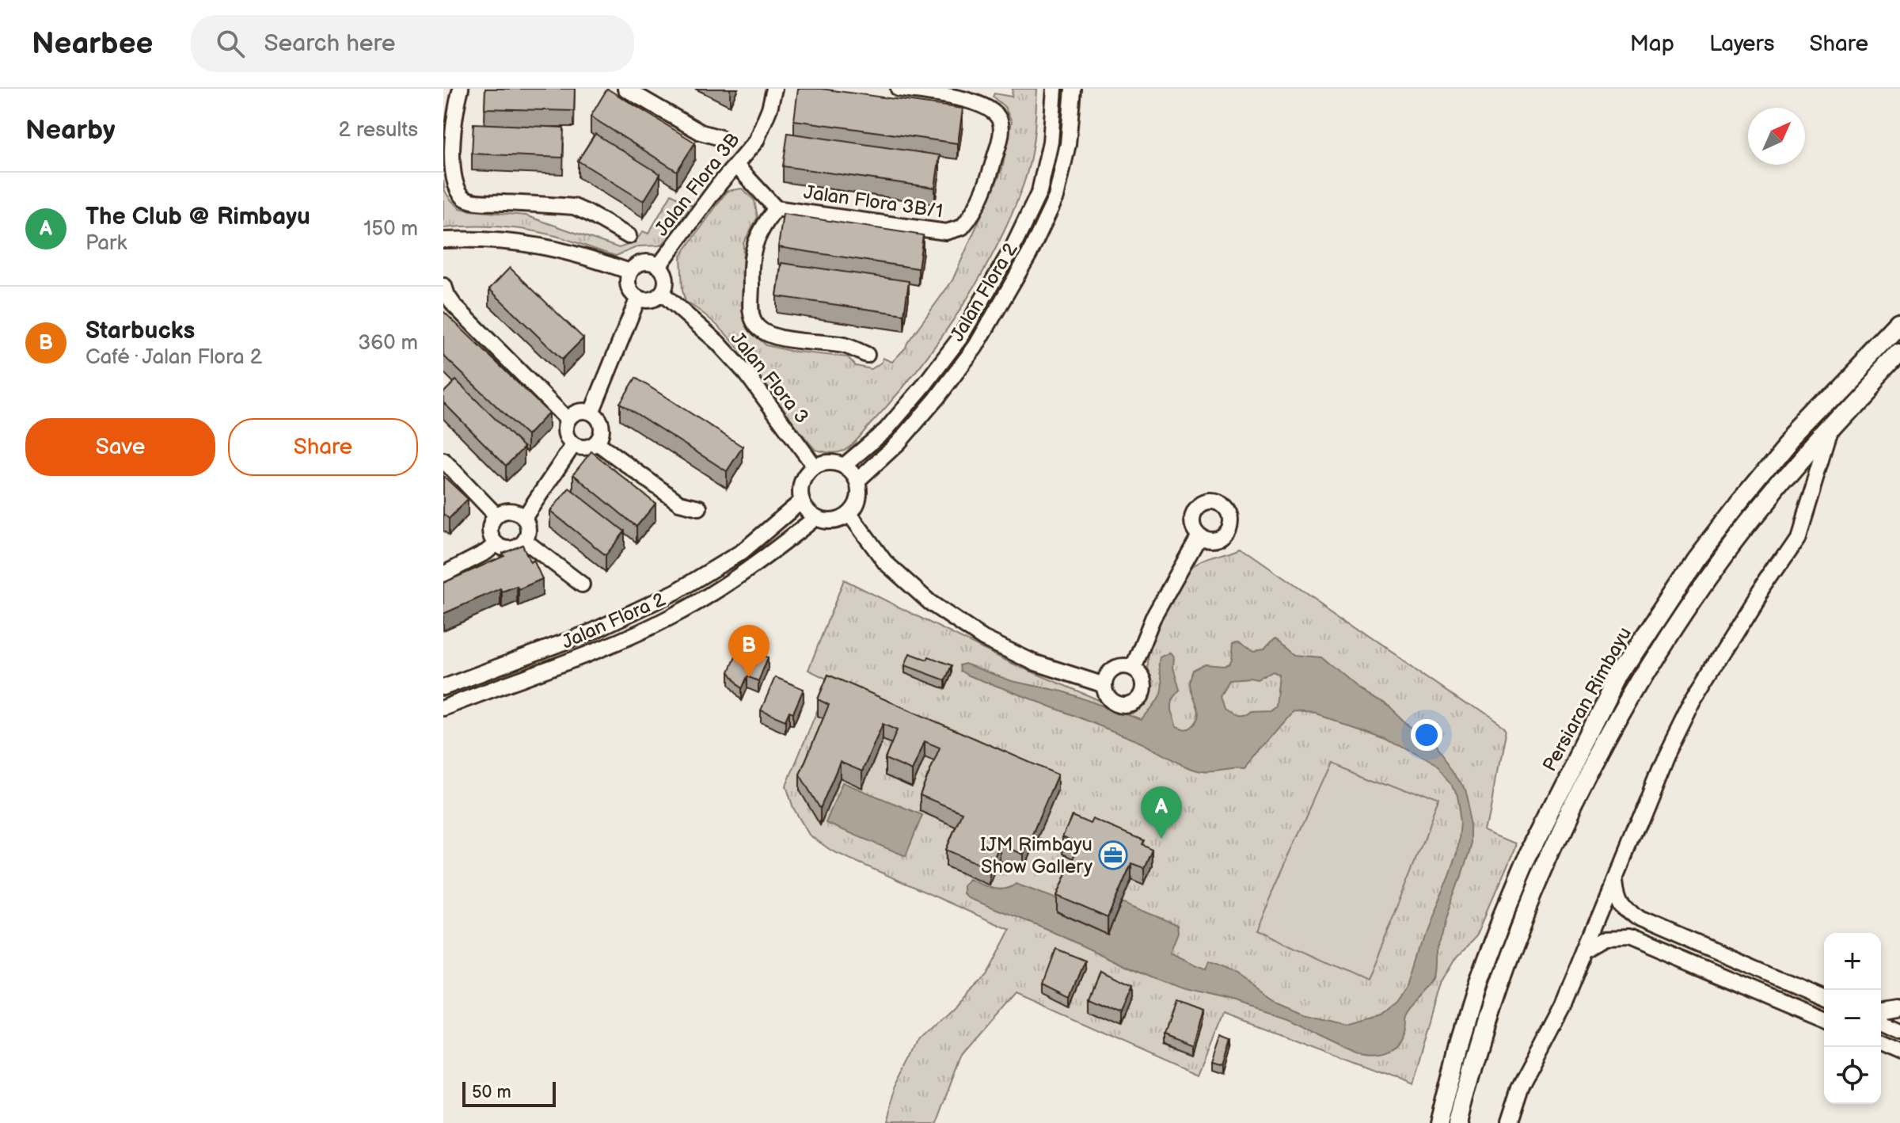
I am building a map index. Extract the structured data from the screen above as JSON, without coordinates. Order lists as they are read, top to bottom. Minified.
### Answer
{"streets":{"main road":["Persiaran Rimbayu"],"street":["Jalan Flora 3B","Jalan Flora 3B/1","Jalan Flora 2","Jalan Flora 3"]},"crossings":[["Jalan Flora 3B","Jalan Flora 3B/1"],["Jalan Flora 3B","Jalan Flora 3"],["Jalan Flora 2","Jalan Flora 3"]],"places":{"office":["IJM Rimbayu Show Gallery"]},"scale_bar":"50 m","north":"top right","page":{"header":"Nearbee","search":"Search here","nav":["Map","Layers","Share"],"heading":["Nearby","2 results"],"list":[{"mark":"A","name":"The Club @ Rimbayu","note":"Park","value":"150 m"},{"mark":"B","name":"Starbucks","note":"Café · Jalan Flora 2","value":"360 m"}],"buttons":["Save","Share"],"pins":["B","A"],"map_buttons":["+","−"],"scale":"50 m"}}
